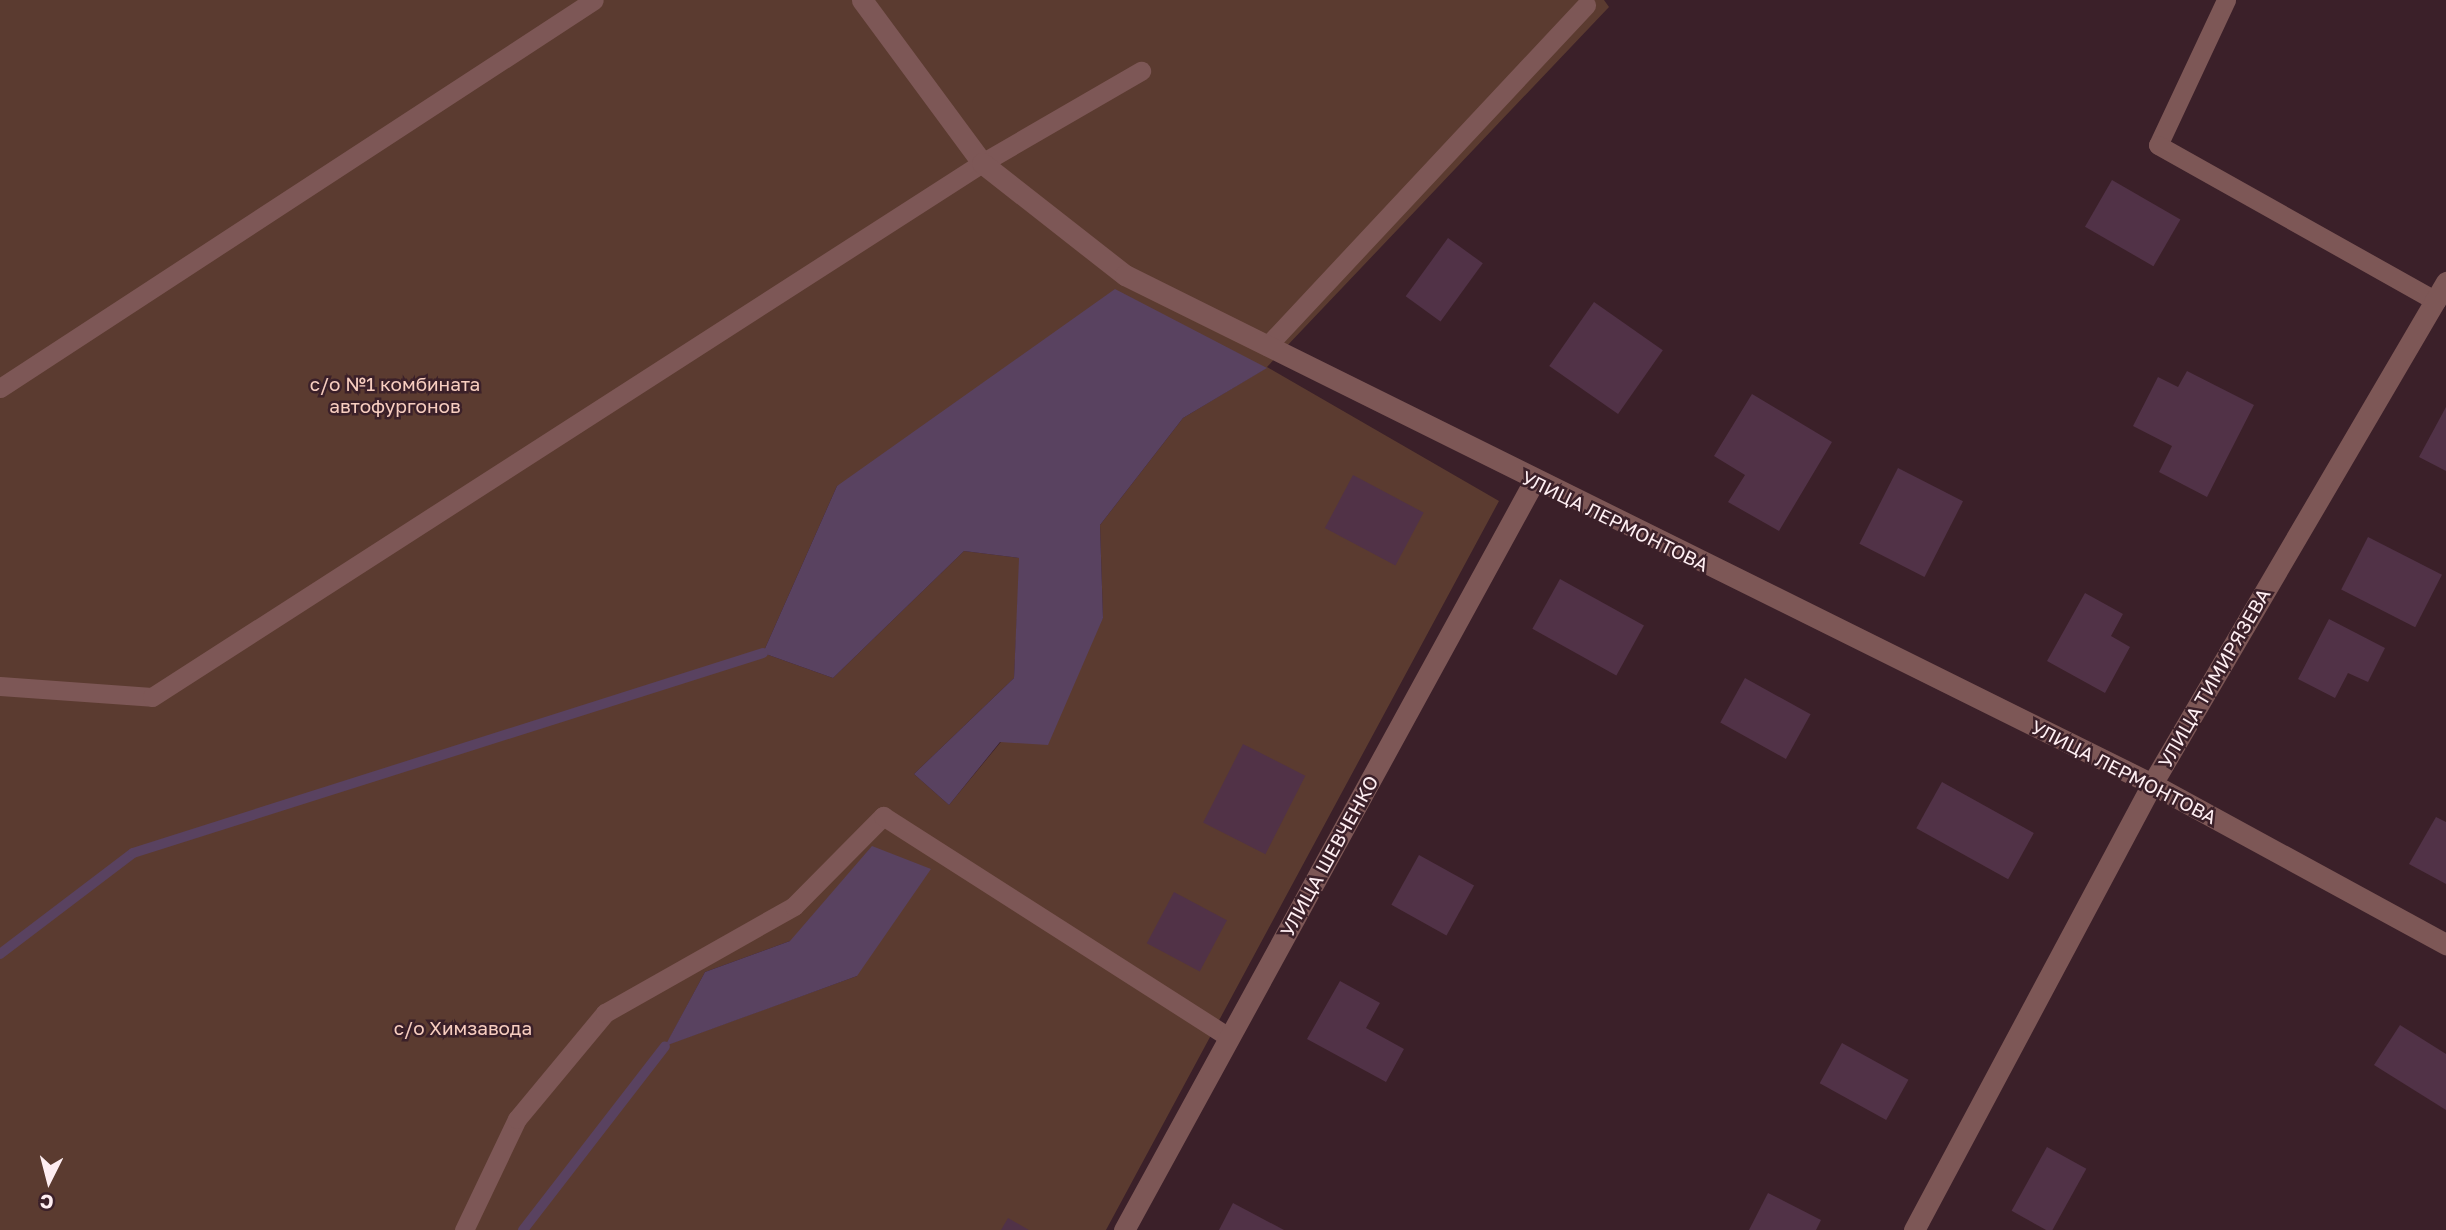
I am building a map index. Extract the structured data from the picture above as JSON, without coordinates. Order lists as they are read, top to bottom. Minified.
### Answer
{"streets":{"street":["УЛИЦА ЛЕРМОНТОВА","УЛИЦА ТИМИРЯЗЕВА","УЛИЦА ШЕВЧЕНКО"]},"crossings":[["УЛИЦА ЛЕРМОНТОВА","УЛИЦА ТИМИРЯЗЕВА"],["УЛИЦА ЛЕРМОНТОВА","УЛИЦА ШЕВЧЕНКО"]],"parks":["с/о №1 комбината автофургонов","с/о Химзавода"],"north":"bottom"}
